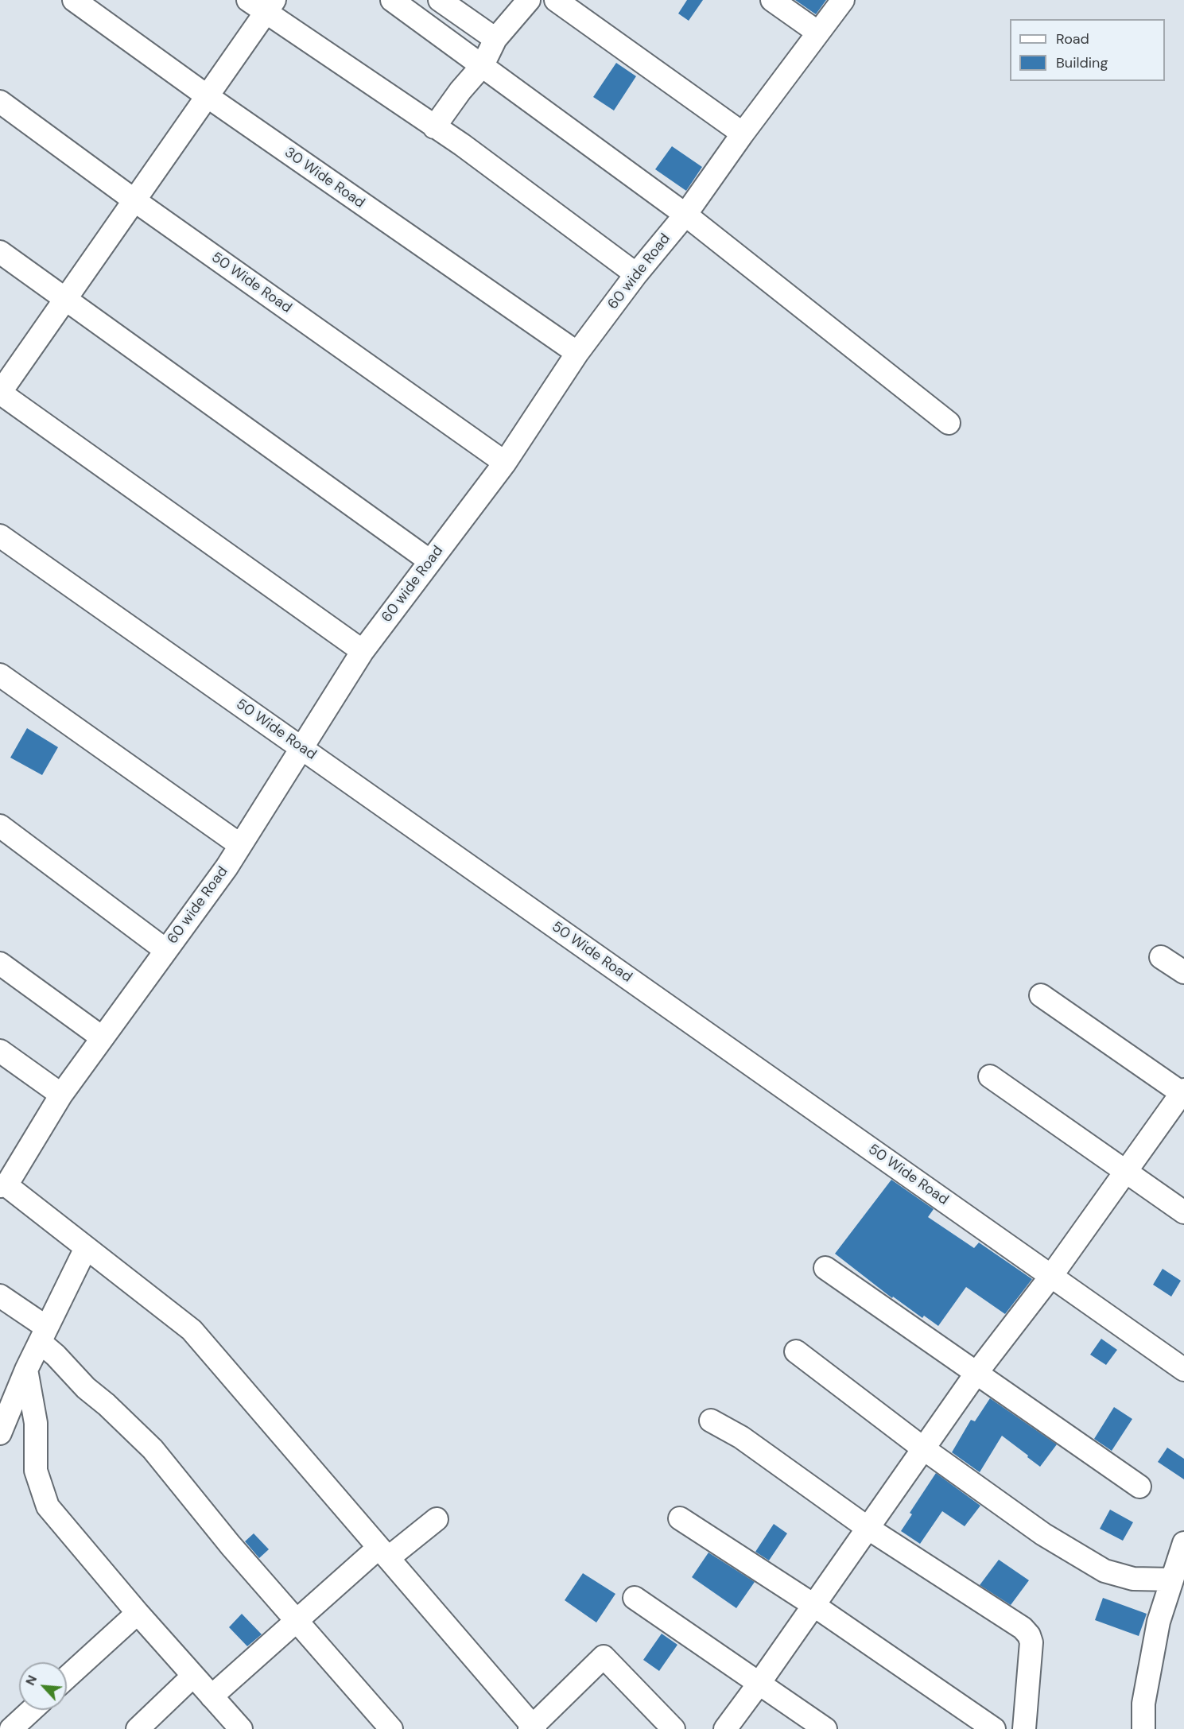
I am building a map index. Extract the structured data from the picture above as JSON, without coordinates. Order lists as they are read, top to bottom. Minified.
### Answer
{"streets":{"street":["30 Wide Road","60 wide Road","50 Wide Road"]},"crossings":[["30 Wide Road","60 wide Road"],["60 wide Road","50 Wide Road"]],"legend":["Road","Building"],"north":"top left"}
